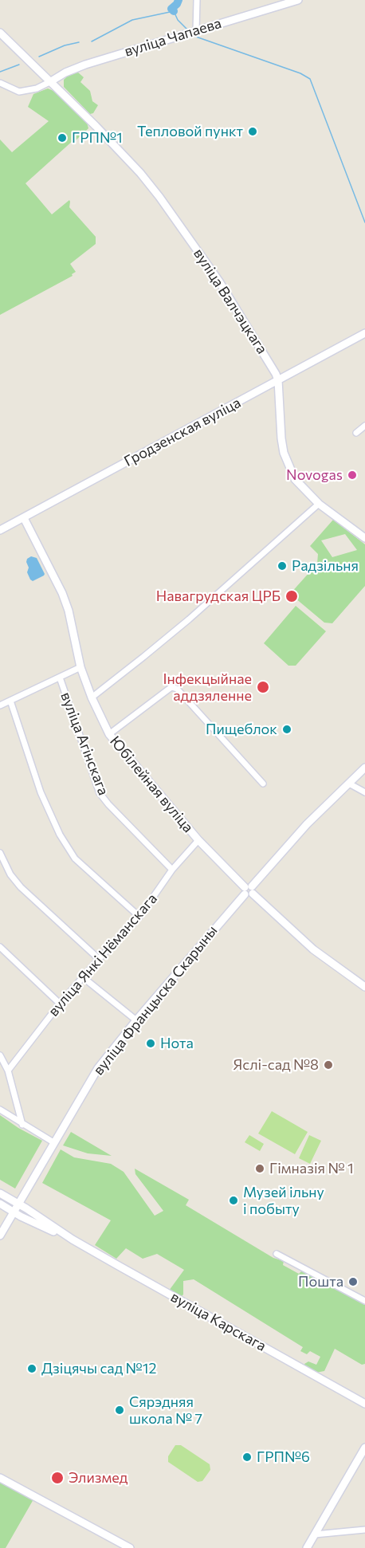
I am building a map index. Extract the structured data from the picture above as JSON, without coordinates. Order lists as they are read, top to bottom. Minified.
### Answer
{"streets":{"street":["вуліца Чапаева","вуліца Валчэцкага","Гродзенская вуліца","вуліца Агінскага","Юбілейная вуліца","вуліца Янкі Нёманскага","вуліца Францыска Скарыны","вуліца Карскага"]},"crossings":[["вуліца Чапаева","вуліца Валчэцкага"],["вуліца Валчэцкага","Гродзенская вуліца"],["Гродзенская вуліца","Юбілейная вуліца"],["вуліца Агінскага","вуліца Янкі Нёманскага"],["Юбілейная вуліца","вуліца Янкі Нёманскага"],["Юбілейная вуліца","вуліца Францыска Скарыны"],["вуліца Францыска Скарыны","вуліца Карскага"]],"places":["Тепловой пункт","ГРП№1","Novogas","Радзільня","Навагрудская ЦРБ","Інфекцыйнае аддзяленне","Пищеблок","Нота","Яслі-сад №8","Гімназія № 1","Музей ільну і побыту","Пошта","Дзіцячы сад №12","Сярэдняя школа № 7","ГРП№6","Элизмед"]}
